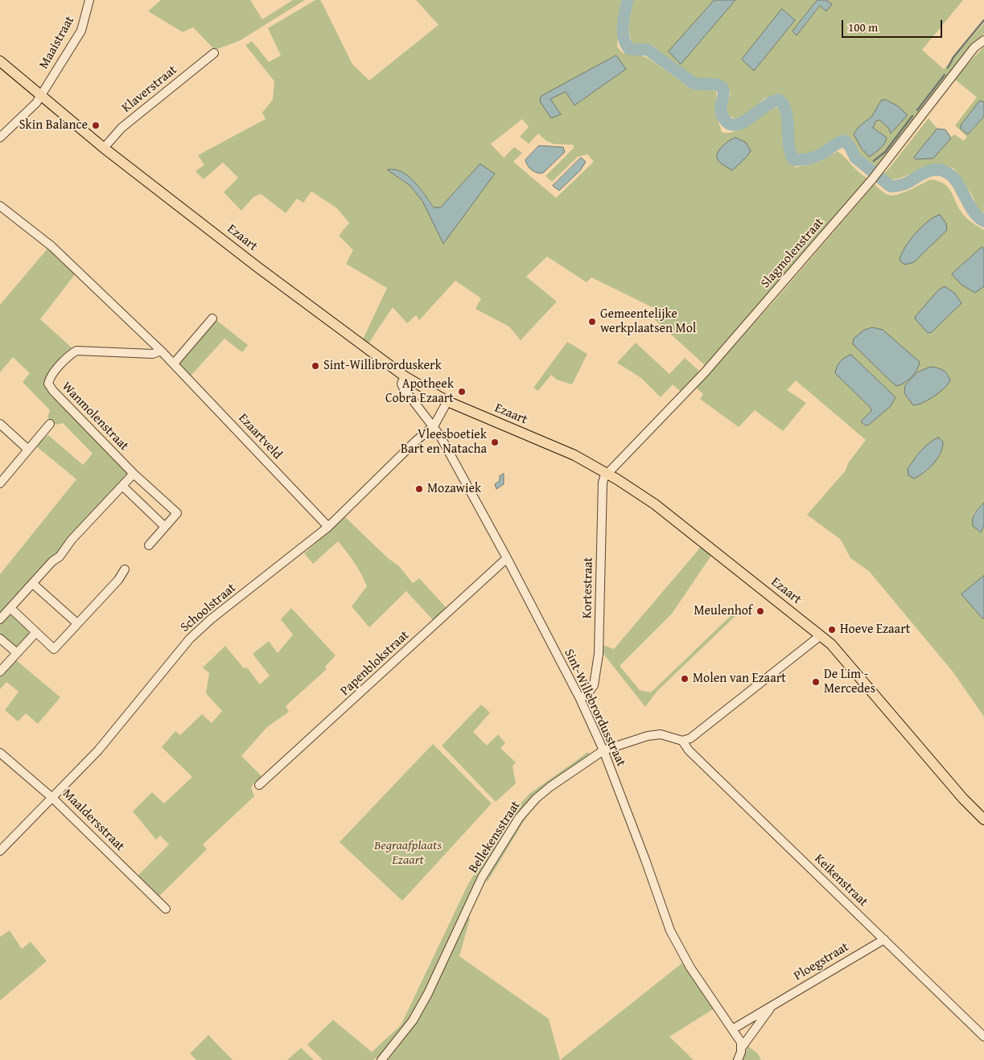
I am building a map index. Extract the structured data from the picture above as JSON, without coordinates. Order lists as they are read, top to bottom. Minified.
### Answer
{"streets":{"main road":["Ezaart"],"street":["Maaistraat","Klaverstraat","Slagmolenstraat","Wanmolenstraat","Ezaartveld","Kortestraat","Schoolstraat","Papenblokstraat","Sint-Willebrordusstraat","Maaldersstraat","Bellekensstraat","Keikenstraat","Ploegstraat"]},"crossings":[["Maaistraat","Ezaart"],["Klaverstraat","Ezaart"],["Ezaart","Slagmolenstraat"],["Ezaart","Kortestraat"],["Ezaart","Schoolstraat"],["Ezaart","Sint-Willebrordusstraat"],["Slagmolenstraat","Kortestraat"],["Wanmolenstraat","Ezaartveld"],["Ezaartveld","Schoolstraat"],["Kortestraat","Sint-Willebrordusstraat"],["Schoolstraat","Sint-Willebrordusstraat"],["Schoolstraat","Maaldersstraat"],["Papenblokstraat","Sint-Willebrordusstraat"],["Sint-Willebrordusstraat","Bellekensstraat"],["Sint-Willebrordusstraat","Ploegstraat"],["Bellekensstraat","Keikenstraat"],["Keikenstraat","Ploegstraat"]],"parks":["Begraafplaats Ezaart"],"places":["Skin Balance","Gemeentelijke werkplaatsen Mol","Sint-Willibrorduskerk","Apotheek Cobra Ezaart","Vleesboetiek Bart en Natacha","Mozawiek","Meulenhof","Hoeve Ezaart","Molen van Ezaart","De Lim - Mercedes"],"scale_bar":"100 m"}
